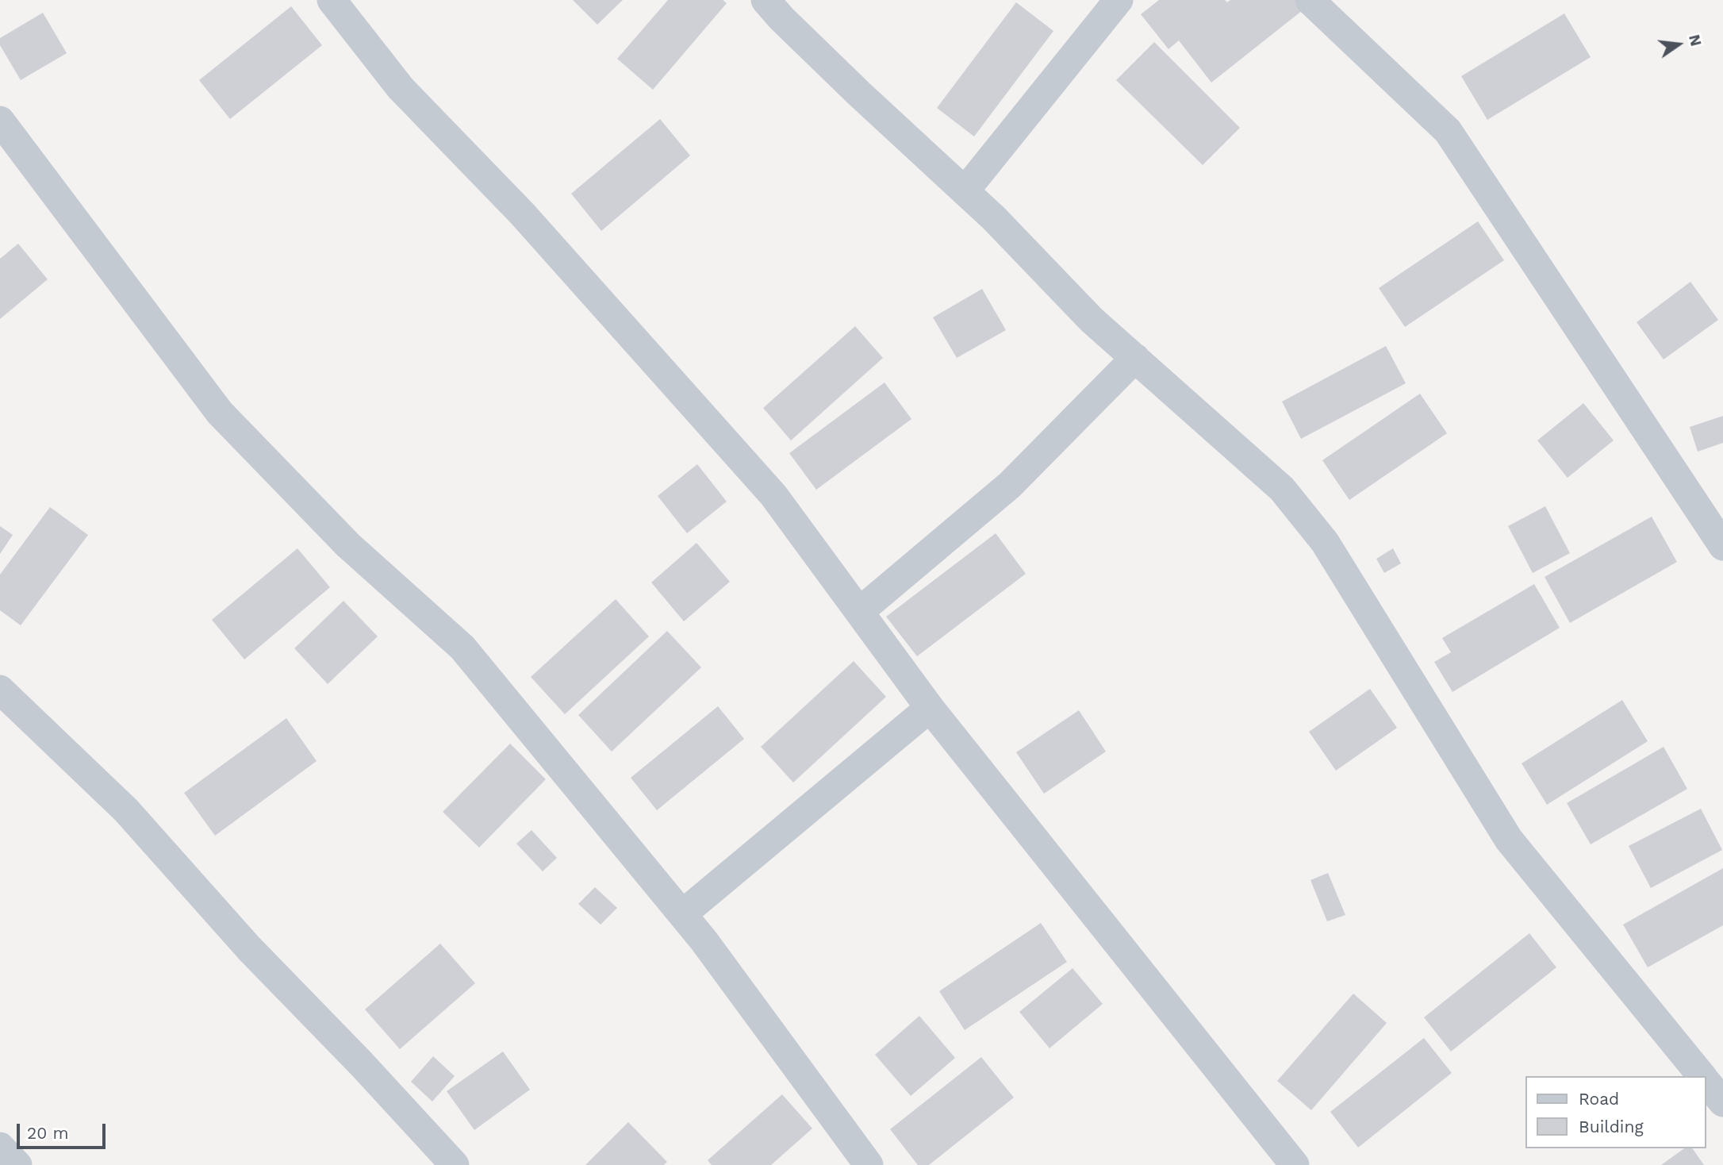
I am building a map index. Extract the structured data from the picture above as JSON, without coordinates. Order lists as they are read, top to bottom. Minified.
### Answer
{"legend":["Road","Building"],"scale_bar":"20 m","north":"right"}
